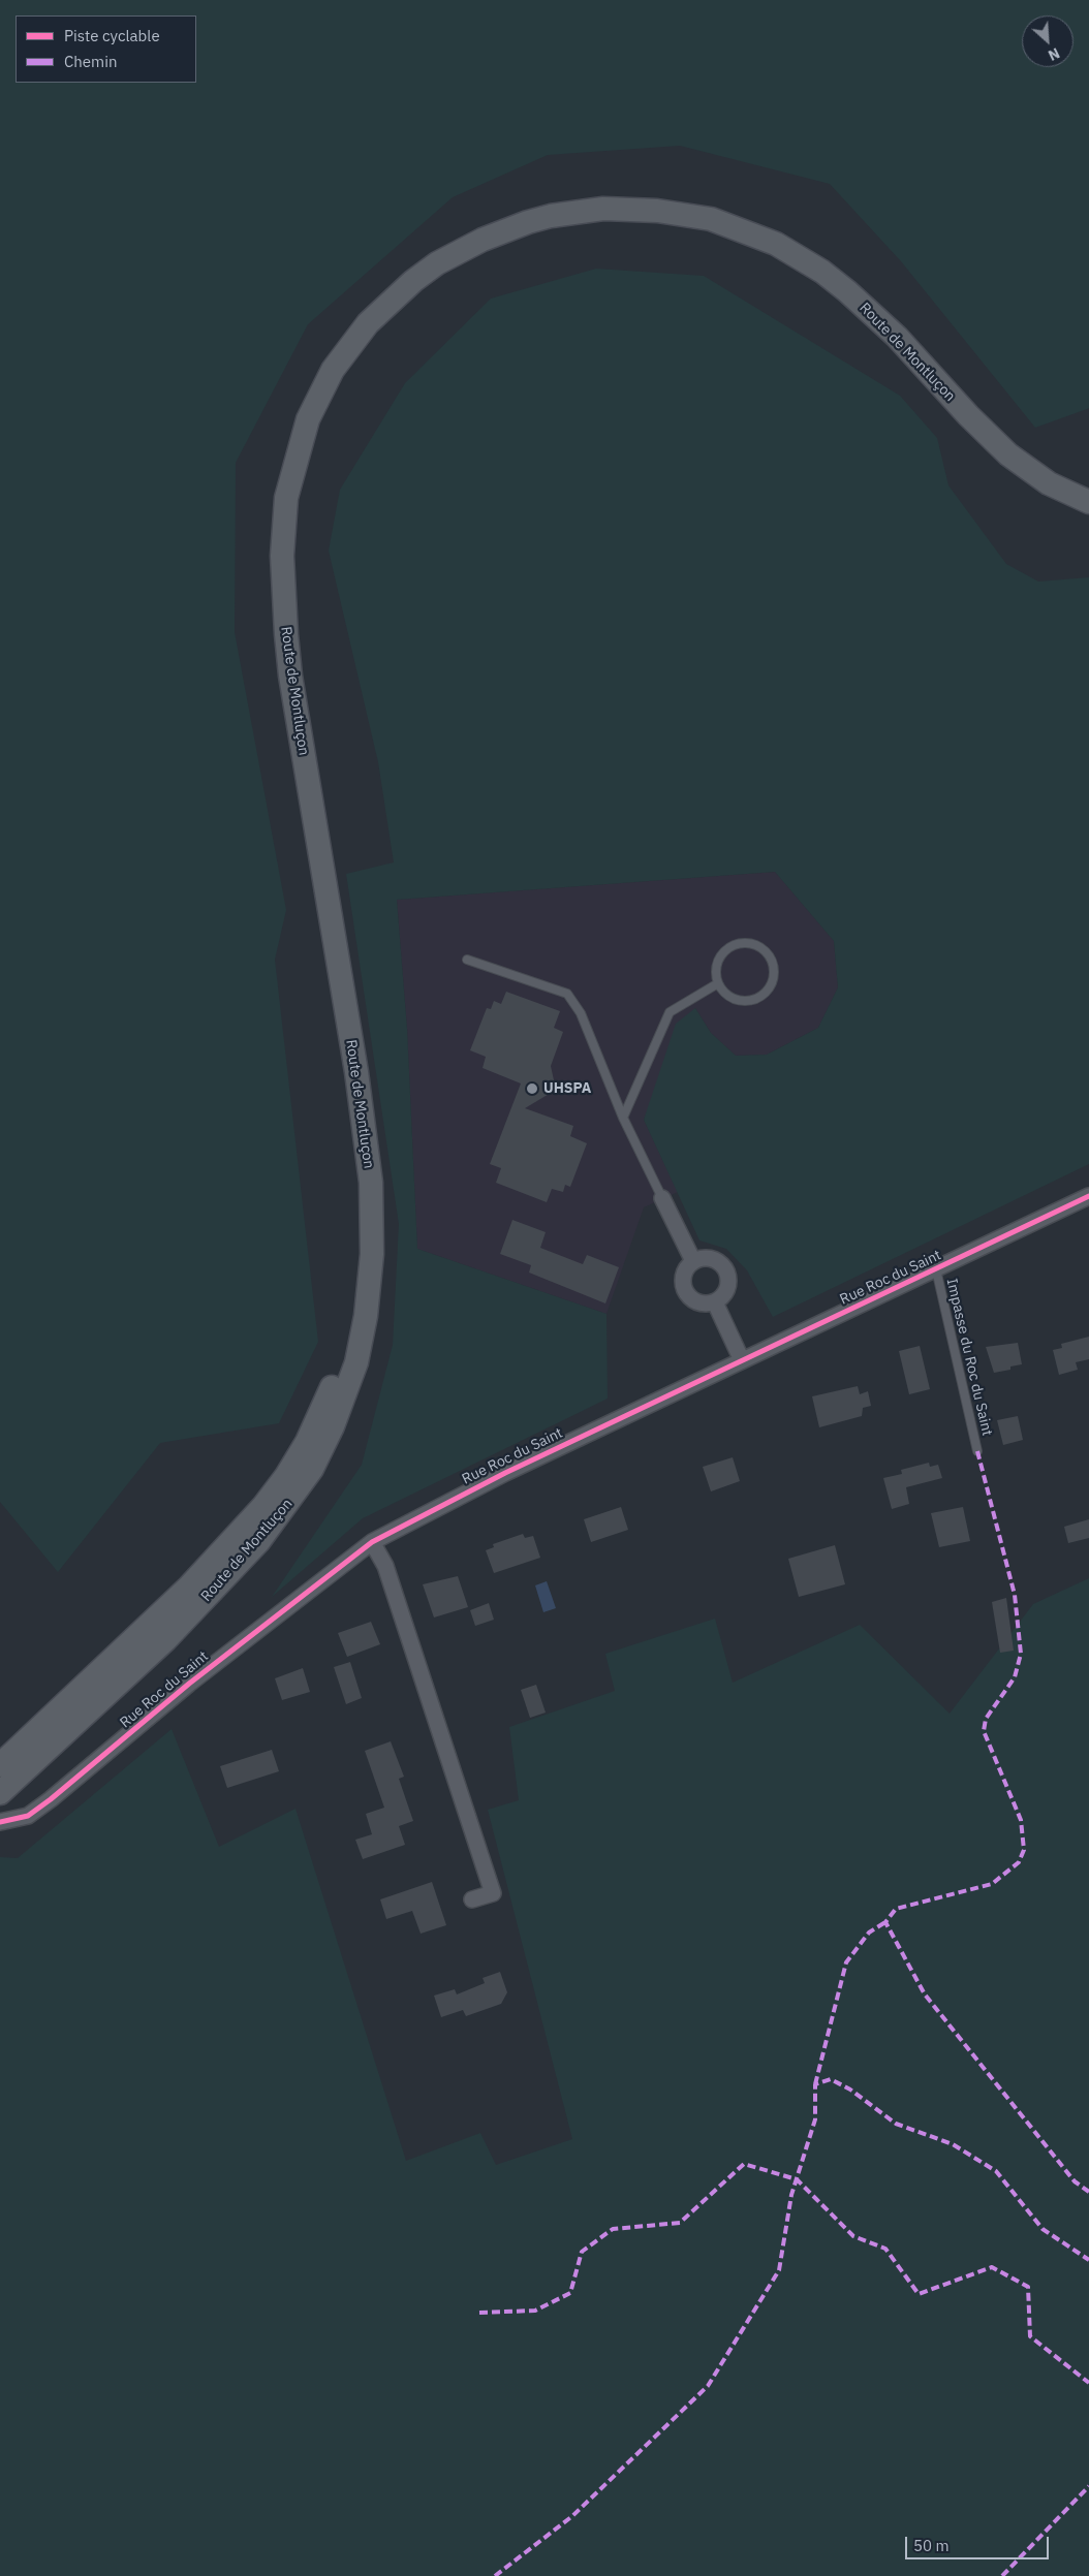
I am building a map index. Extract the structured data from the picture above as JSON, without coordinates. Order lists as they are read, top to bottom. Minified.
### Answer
{"streets":{"main road":["Route de Montluçon"],"street":["Rue Roc du Saint"],"lane":["Impasse du Roc du Saint"]},"crossings":[["Rue Roc du Saint","Impasse du Roc du Saint"]],"places":["UHSPA"],"legend":["Piste cyclable","Chemin"],"scale_bar":"50 m","north":"bottom right"}
